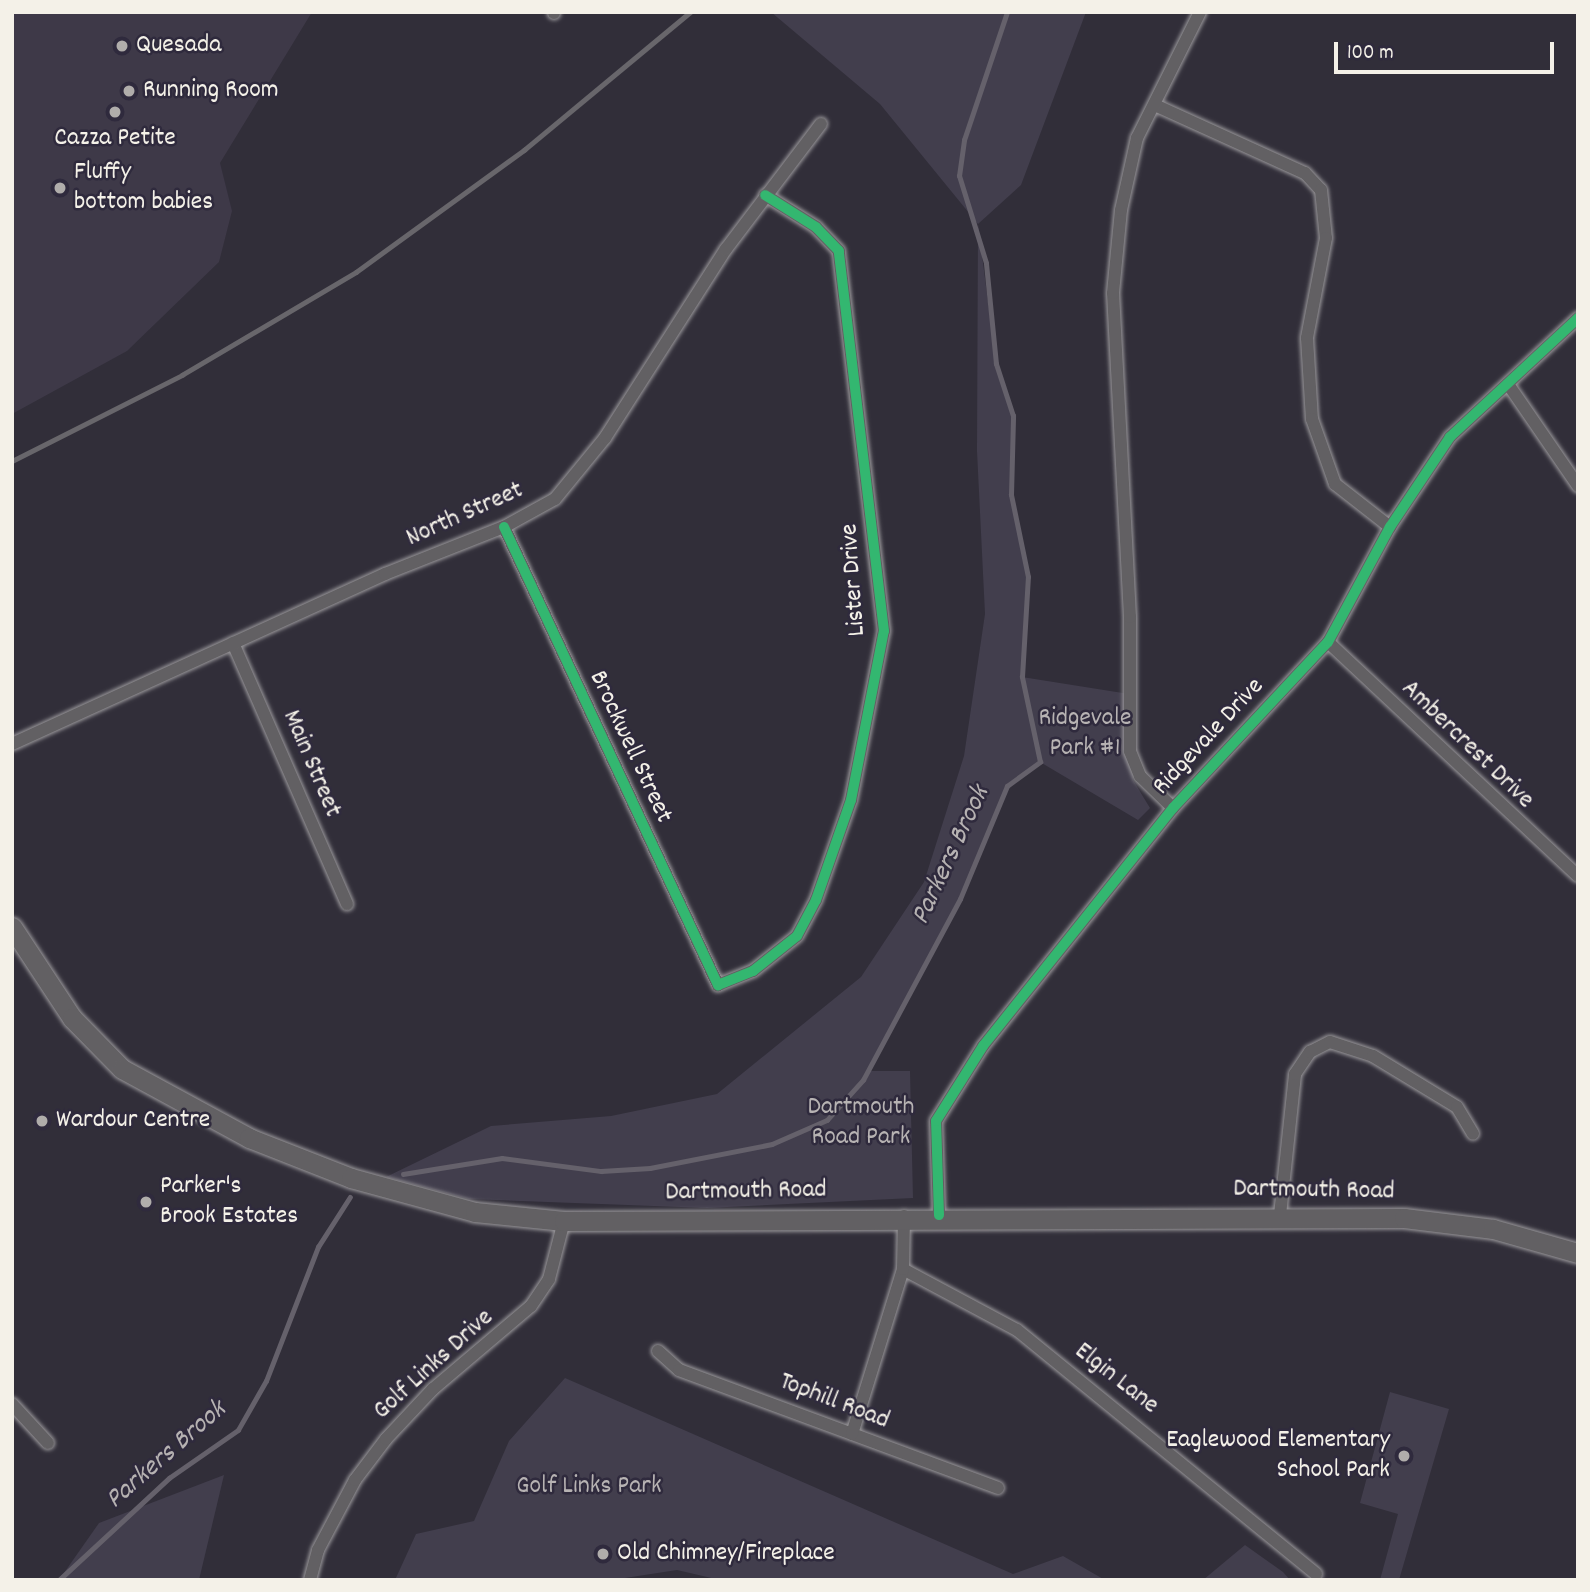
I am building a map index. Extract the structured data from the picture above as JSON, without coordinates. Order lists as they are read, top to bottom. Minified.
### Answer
{"streets":{"main road":["Dartmouth Road"],"street":["North Street","Lister Drive","Ridgevale Drive","Ambercrest Drive","Brockwell Street","Main Street","Golf Links Drive","Elgin Lane","Tophill Road"]},"crossings":[["North Street","Lister Drive"],["North Street","Brockwell Street"],["North Street","Main Street"],["Lister Drive","Brockwell Street"],["Ridgevale Drive","Ambercrest Drive"],["Ridgevale Drive","Dartmouth Road"],["Dartmouth Road","Golf Links Drive"]],"water":["Parkers Brook"],"parks":["Ridgevale Park #1","Dartmouth Road Park","Golf Links Park"],"places":["Quesada","Running Room","Cazza Petite","Fluffy bottom babies","Wardour Centre","Parker's Brook Estates","Eaglewood Elementary School Park","Old Chimney/Fireplace"],"scale_bar":"100 m"}
